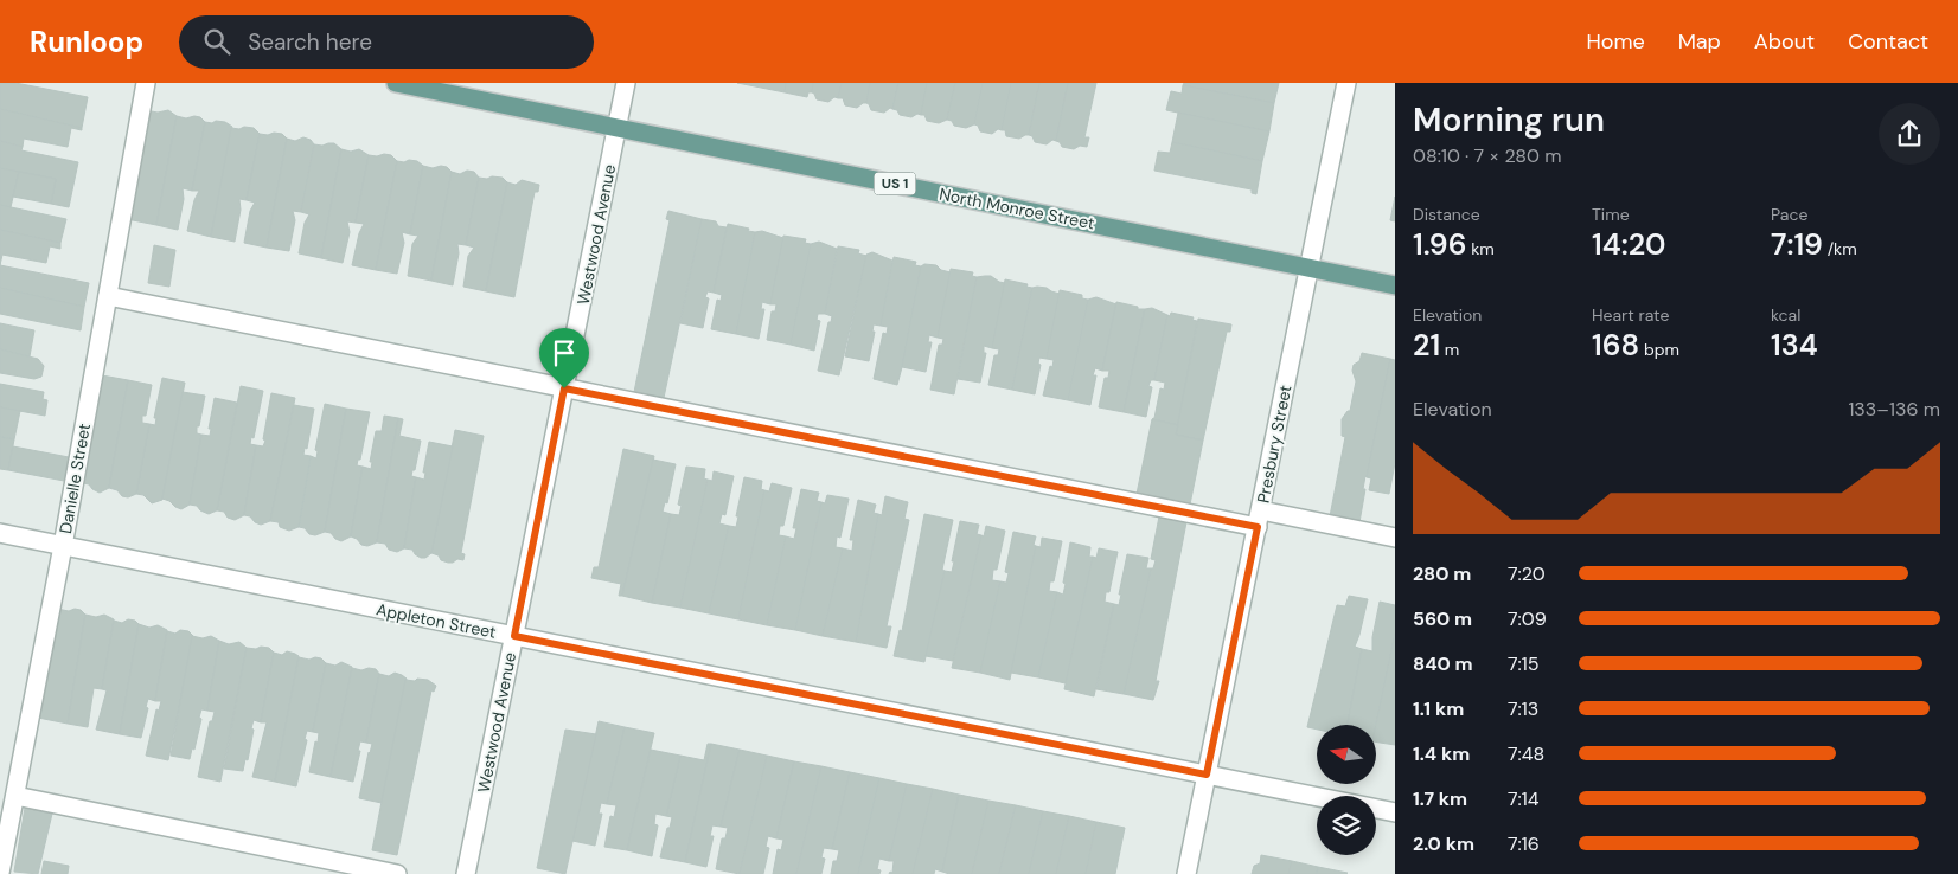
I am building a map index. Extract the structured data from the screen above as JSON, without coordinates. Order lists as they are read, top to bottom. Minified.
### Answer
{"streets":{"main road":["US 1","North Monroe Street"],"street":["Westwood Avenue","Presbury Street","Danielle Street","Appleton Street"]},"crossings":[["North Monroe Street","Westwood Avenue"],["North Monroe Street","Presbury Street"],["Westwood Avenue","Appleton Street"],["Presbury Street","Appleton Street"],["Danielle Street","Appleton Street"]],"north":"left","page":{"header":"Runloop","search":"Search here","nav":["Home","Map","About","Contact"],"heading":["Morning run","08:10 · 7 × 280 m"],"stats":[["Distance","1.96 km"],["Time","14:20"],["Pace","7:19 /km"],["Elevation","21 m"],["Heart rate","168 bpm"],["kcal","134"]],"chart":["Elevation","133–136 m"],"list":[{"name":"280 m","note":"7:20"},{"name":"560 m","note":"7:09"},{"name":"840 m","note":"7:15"},{"name":"1.1 km","note":"7:13"},{"name":"1.4 km","note":"7:48"},{"name":"1.7 km","note":"7:14"},{"name":"2.0 km","note":"7:16"}]}}
